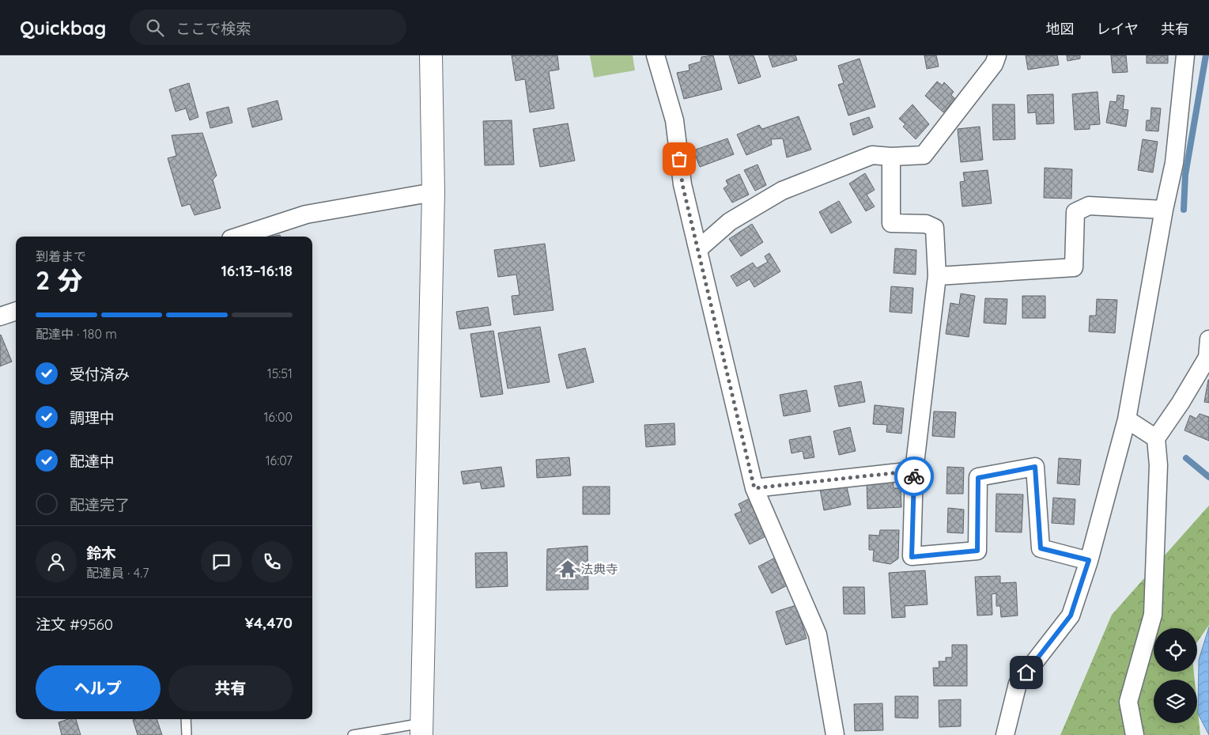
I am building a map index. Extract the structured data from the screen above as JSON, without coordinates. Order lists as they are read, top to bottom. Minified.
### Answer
{"places":{"temple":["法典寺"]},"page":{"header":"Quickbag","search":"ここで検索","nav":["地図","レイヤ","共有"],"heading":["2 分","到着まで","16:13–16:18"],"panel":["鈴木","配達員 · 4.7","注文 #9560","¥4,470"],"bar":"配達中 · 180 m","list":[["受付済み","15:51"],["調理中","16:00"],["配達中","16:07"],"配達完了"],"buttons":["ヘルプ","共有"]}}
